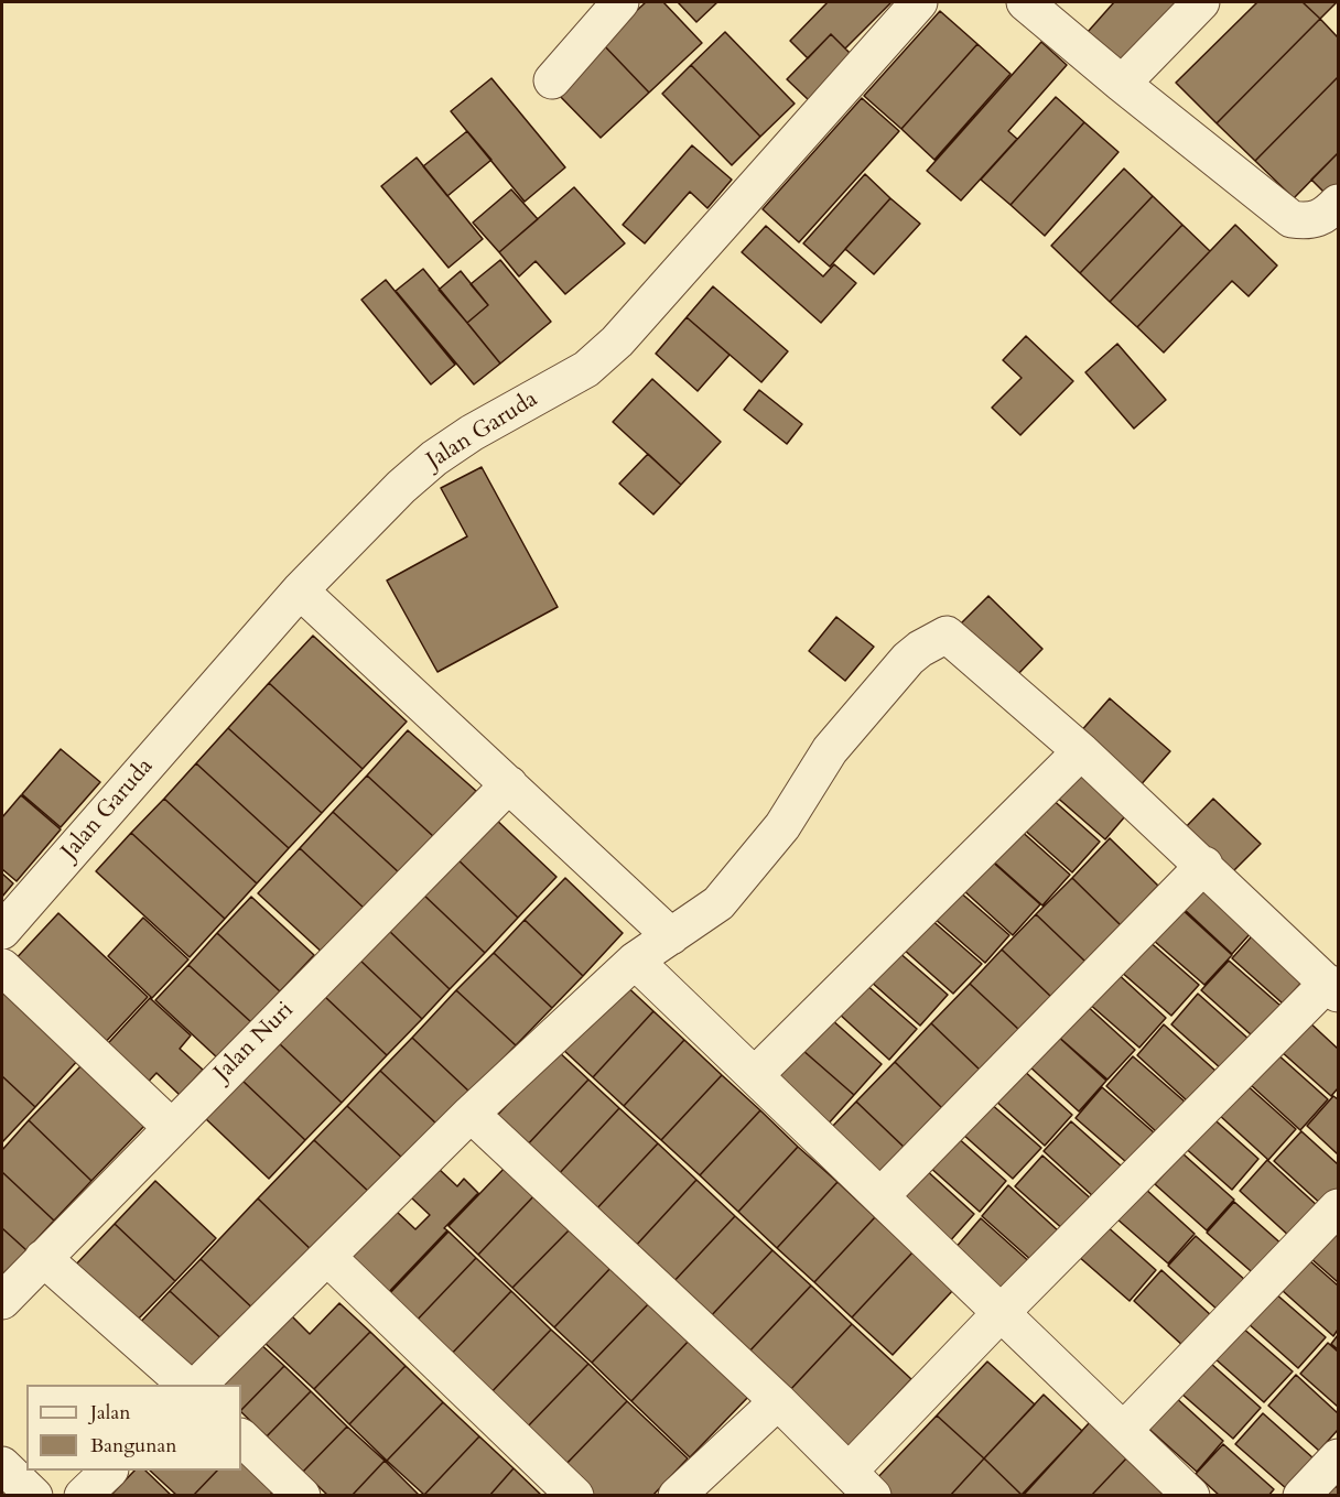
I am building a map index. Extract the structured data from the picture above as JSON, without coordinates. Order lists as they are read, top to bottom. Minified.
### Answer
{"streets":{"street":["Jalan Garuda","Jalan Nuri"]},"legend":["Jalan","Bangunan"]}
